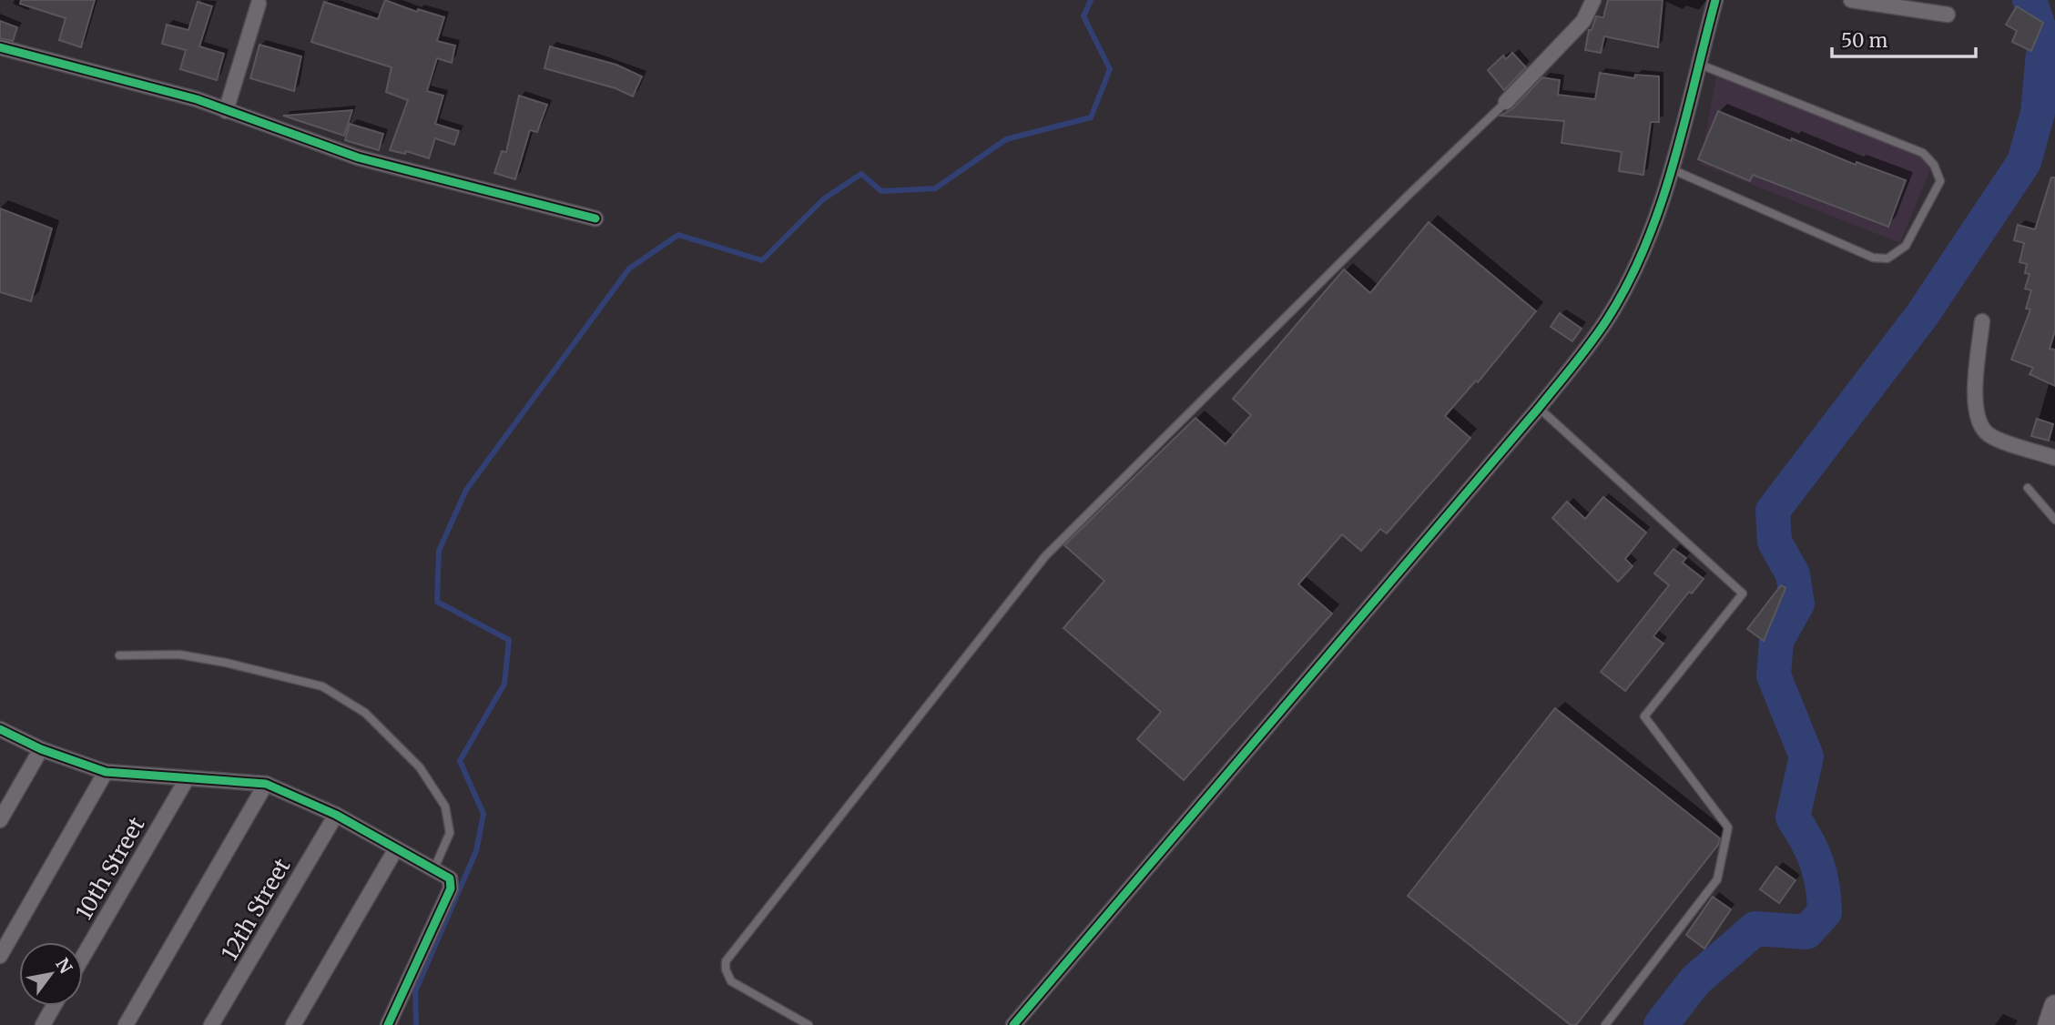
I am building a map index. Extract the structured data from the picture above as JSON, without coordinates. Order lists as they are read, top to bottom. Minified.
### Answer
{"streets":{"street":["10th Street","12th Street"]},"scale_bar":"50 m","north":"top right"}
